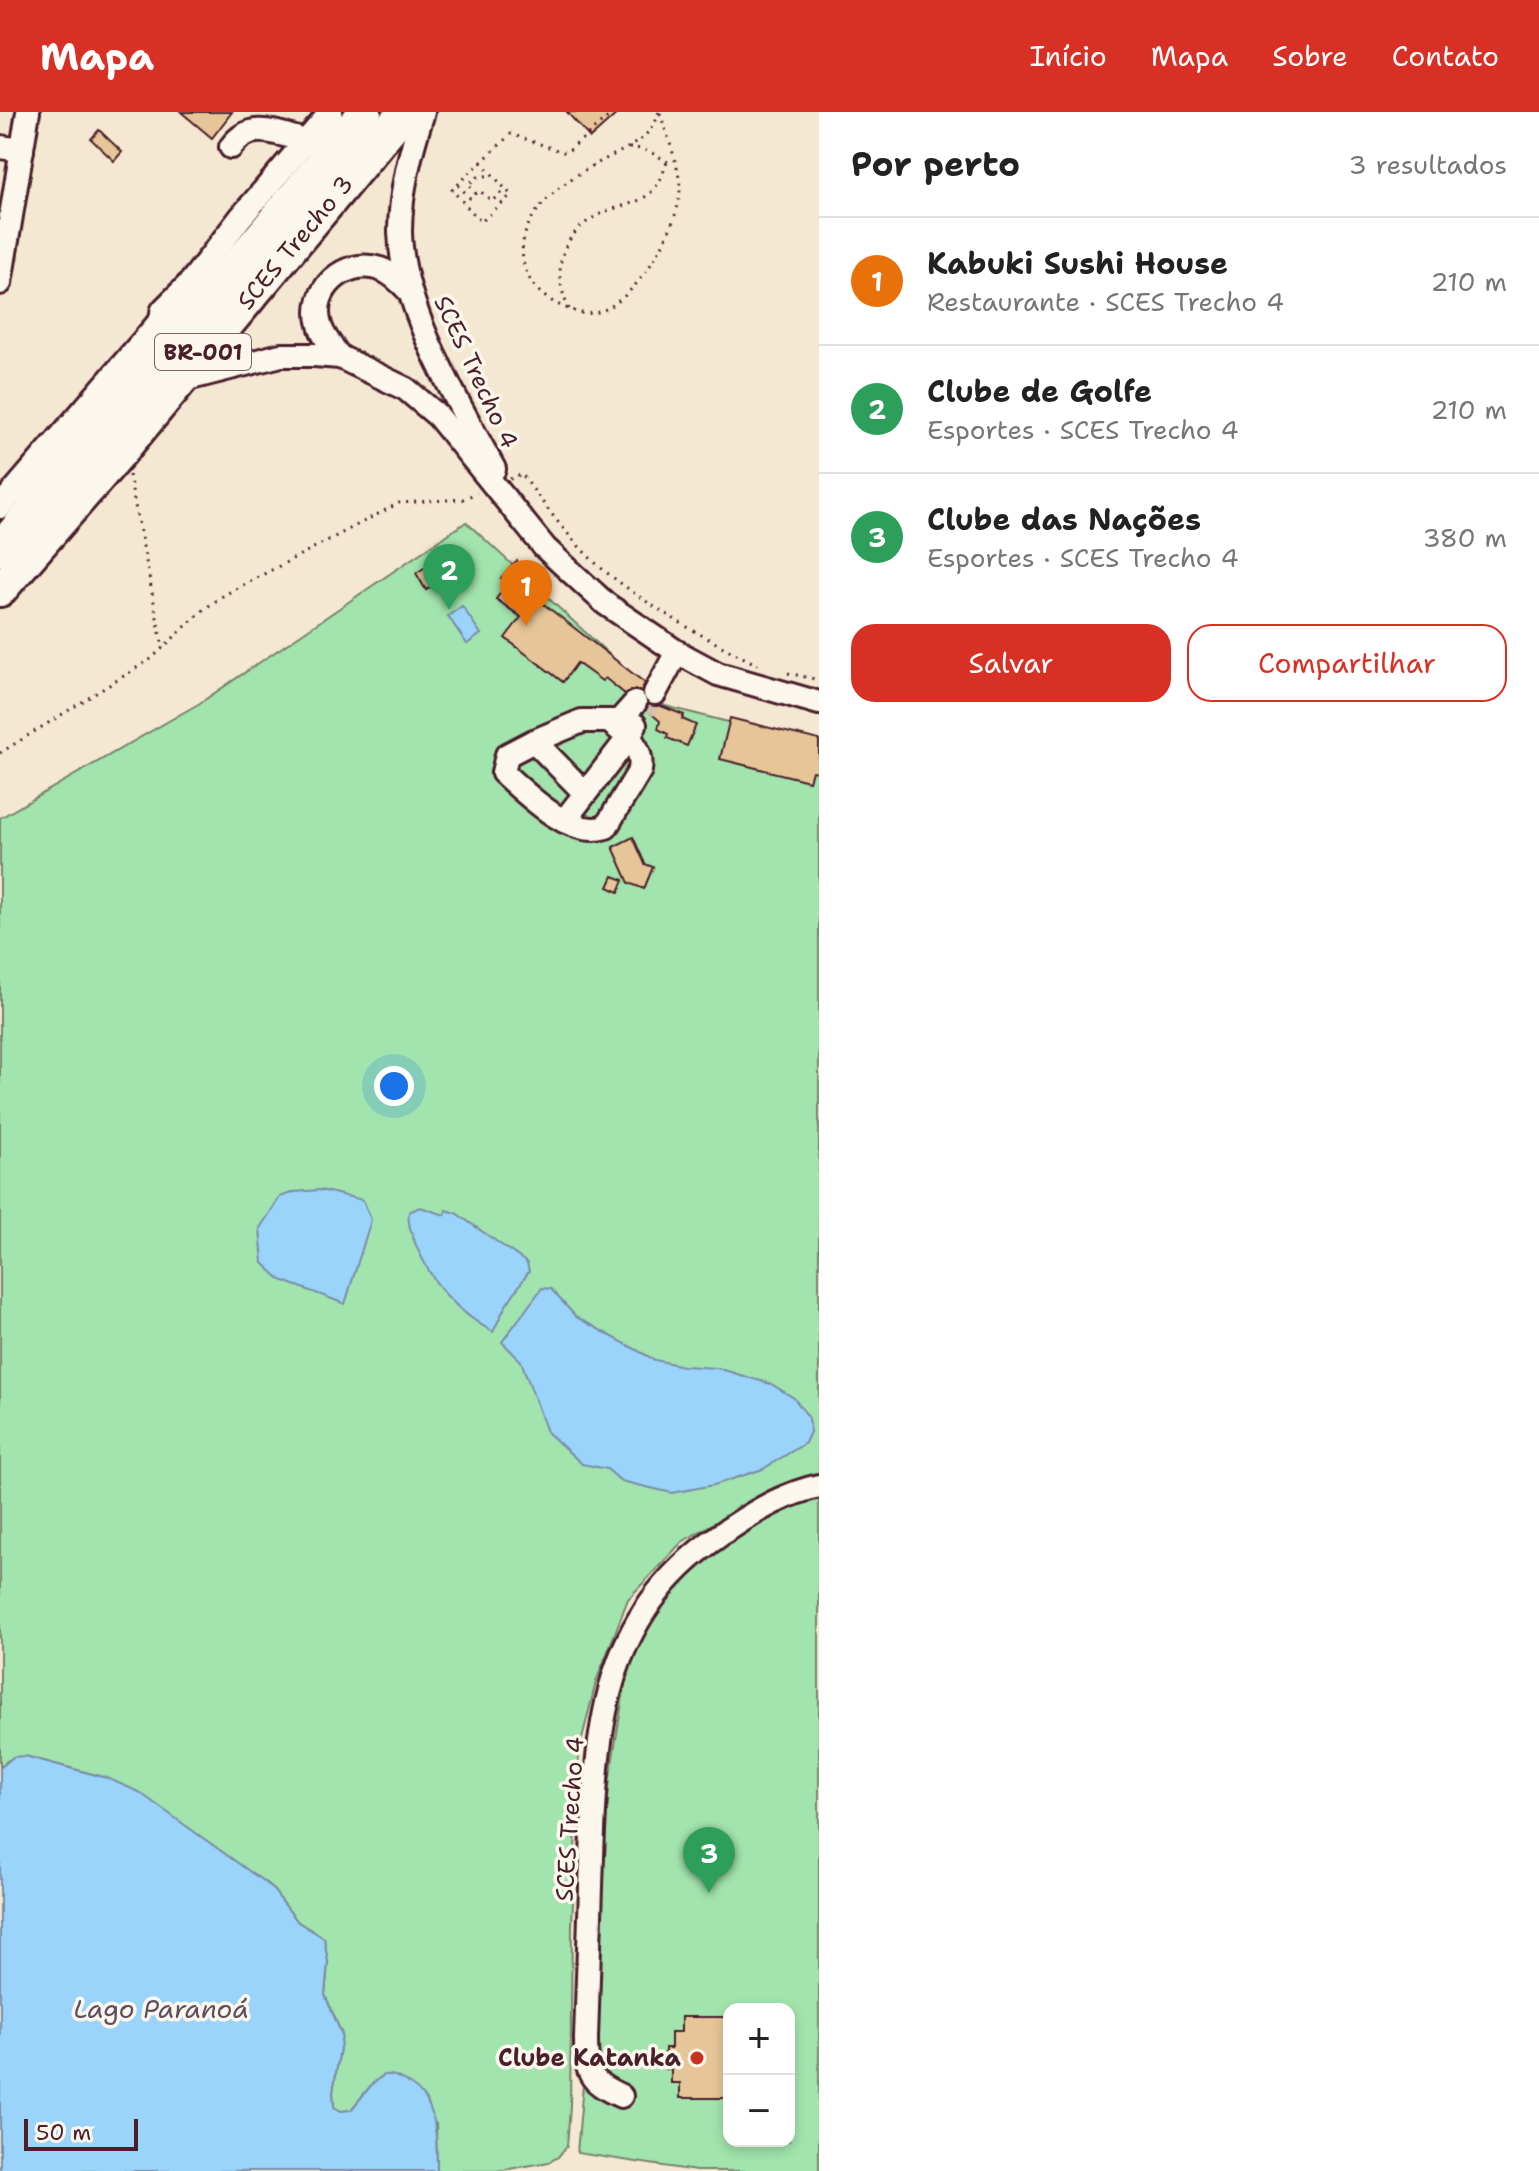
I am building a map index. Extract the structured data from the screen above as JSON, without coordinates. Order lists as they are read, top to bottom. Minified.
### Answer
{"streets":{"highway":["SCES Trecho 3","BR-001"],"street":["SCES Trecho 4"]},"crossings":[["SCES Trecho 3","SCES Trecho 4"]],"water":["Lago Paranoá"],"places":["Clube Katanka"],"scale_bar":"50 m","page":{"header":"Mapa","nav":["Início","Mapa","Sobre","Contato"],"heading":["Por perto","3 resultados"],"list":[{"mark":"1","name":"Kabuki Sushi House","note":"Restaurante · SCES Trecho 4","value":"210 m"},{"mark":"2","name":"Clube de Golfe","note":"Esportes · SCES Trecho 4","value":"210 m"},{"mark":"3","name":"Clube das Nações","note":"Esportes · SCES Trecho 4","value":"380 m"}],"pins":["2","1","3"],"buttons":["Salvar","Compartilhar"],"map_buttons":["+","−"],"scale":"50 m"}}
